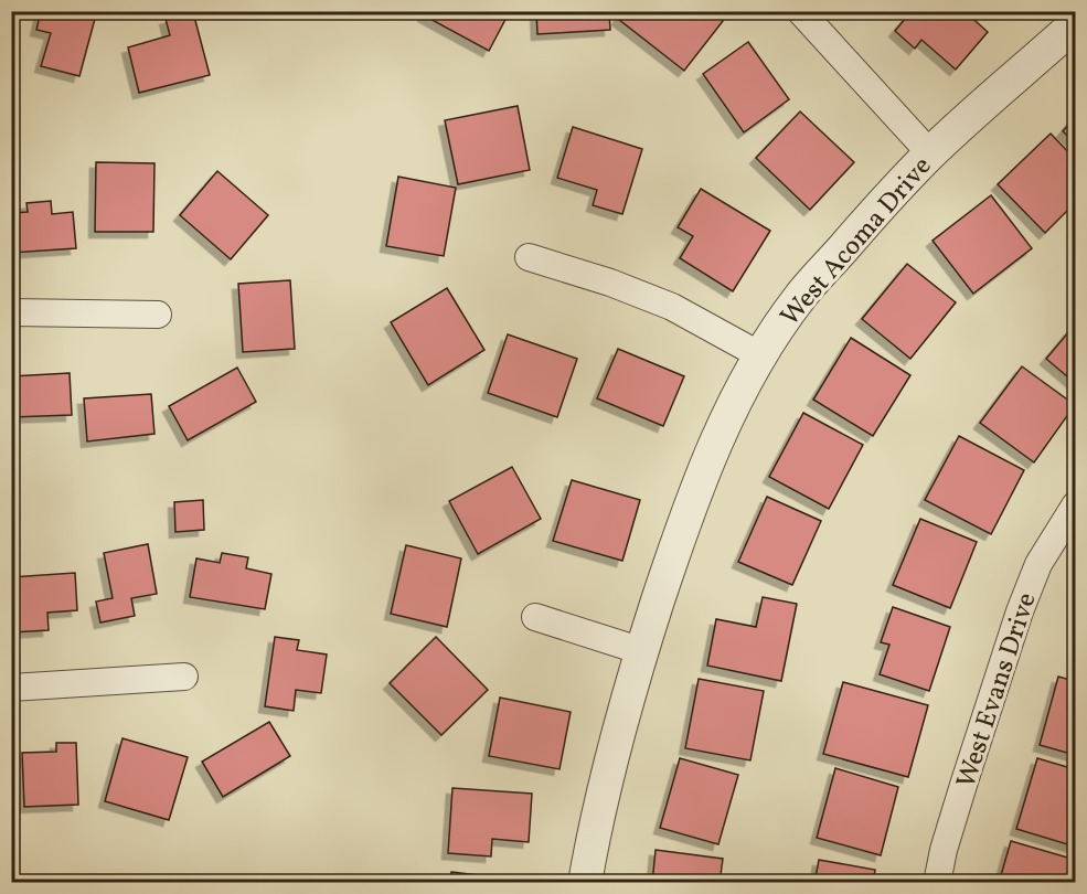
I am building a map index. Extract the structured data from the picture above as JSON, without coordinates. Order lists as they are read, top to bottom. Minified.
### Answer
{"streets":{"street":["West Acoma Drive","West Evans Drive"]}}
